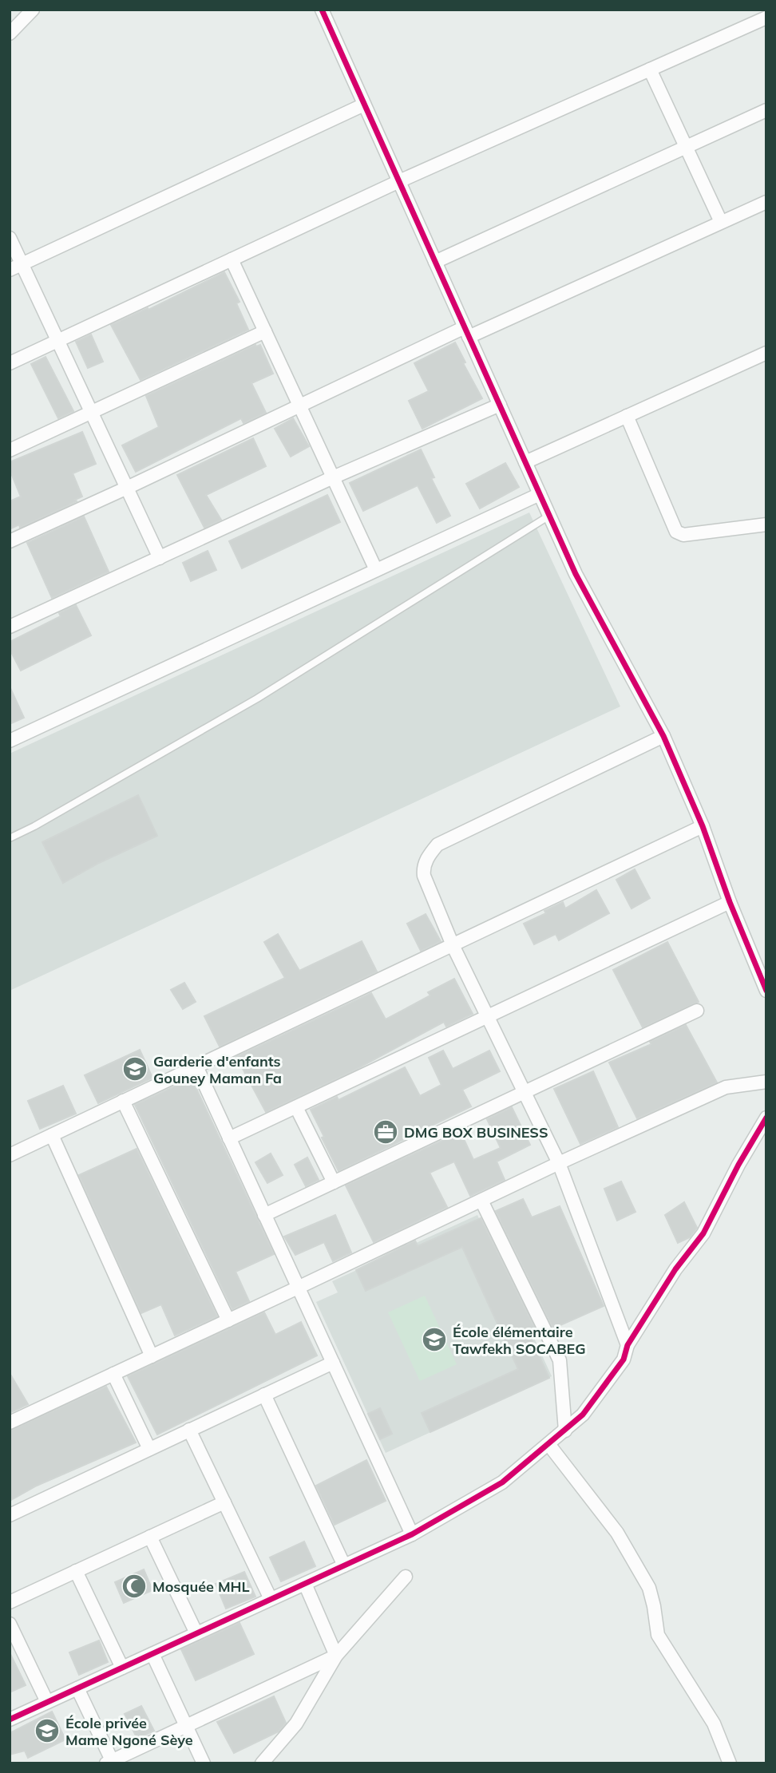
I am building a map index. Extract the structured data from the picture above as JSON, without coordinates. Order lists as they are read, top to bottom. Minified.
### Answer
{"places":{"school or university":["Garderie d'enfants Gouney Maman Fa","École élémentaire Tawfekh SOCABEG","École privée Mame Ngoné Sèye"],"office":["DMG BOX BUSINESS"],"mosque":["Mosquée MHL"]}}
